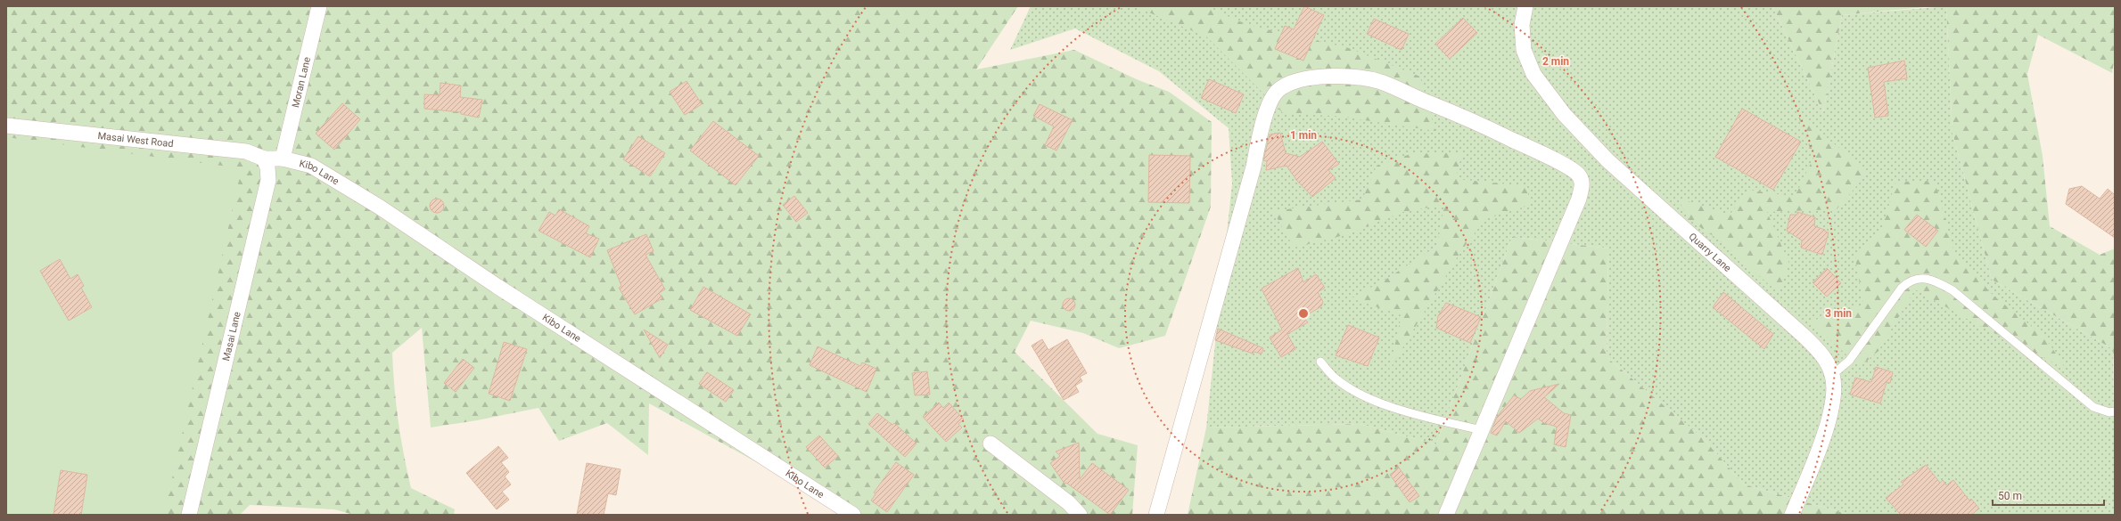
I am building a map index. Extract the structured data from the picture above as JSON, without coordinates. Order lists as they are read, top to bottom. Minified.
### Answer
{"streets":{"street":["Moran Lane","Masai West Road","Kibo Lane","Quarry Lane","Masai Lane"]},"crossings":[["Moran Lane","Kibo Lane"],["Masai West Road","Kibo Lane"],["Masai West Road","Masai Lane"],["Kibo Lane","Masai Lane"]],"scale_bar":"50 m","rings":["2 min","1 min","3 min"]}
